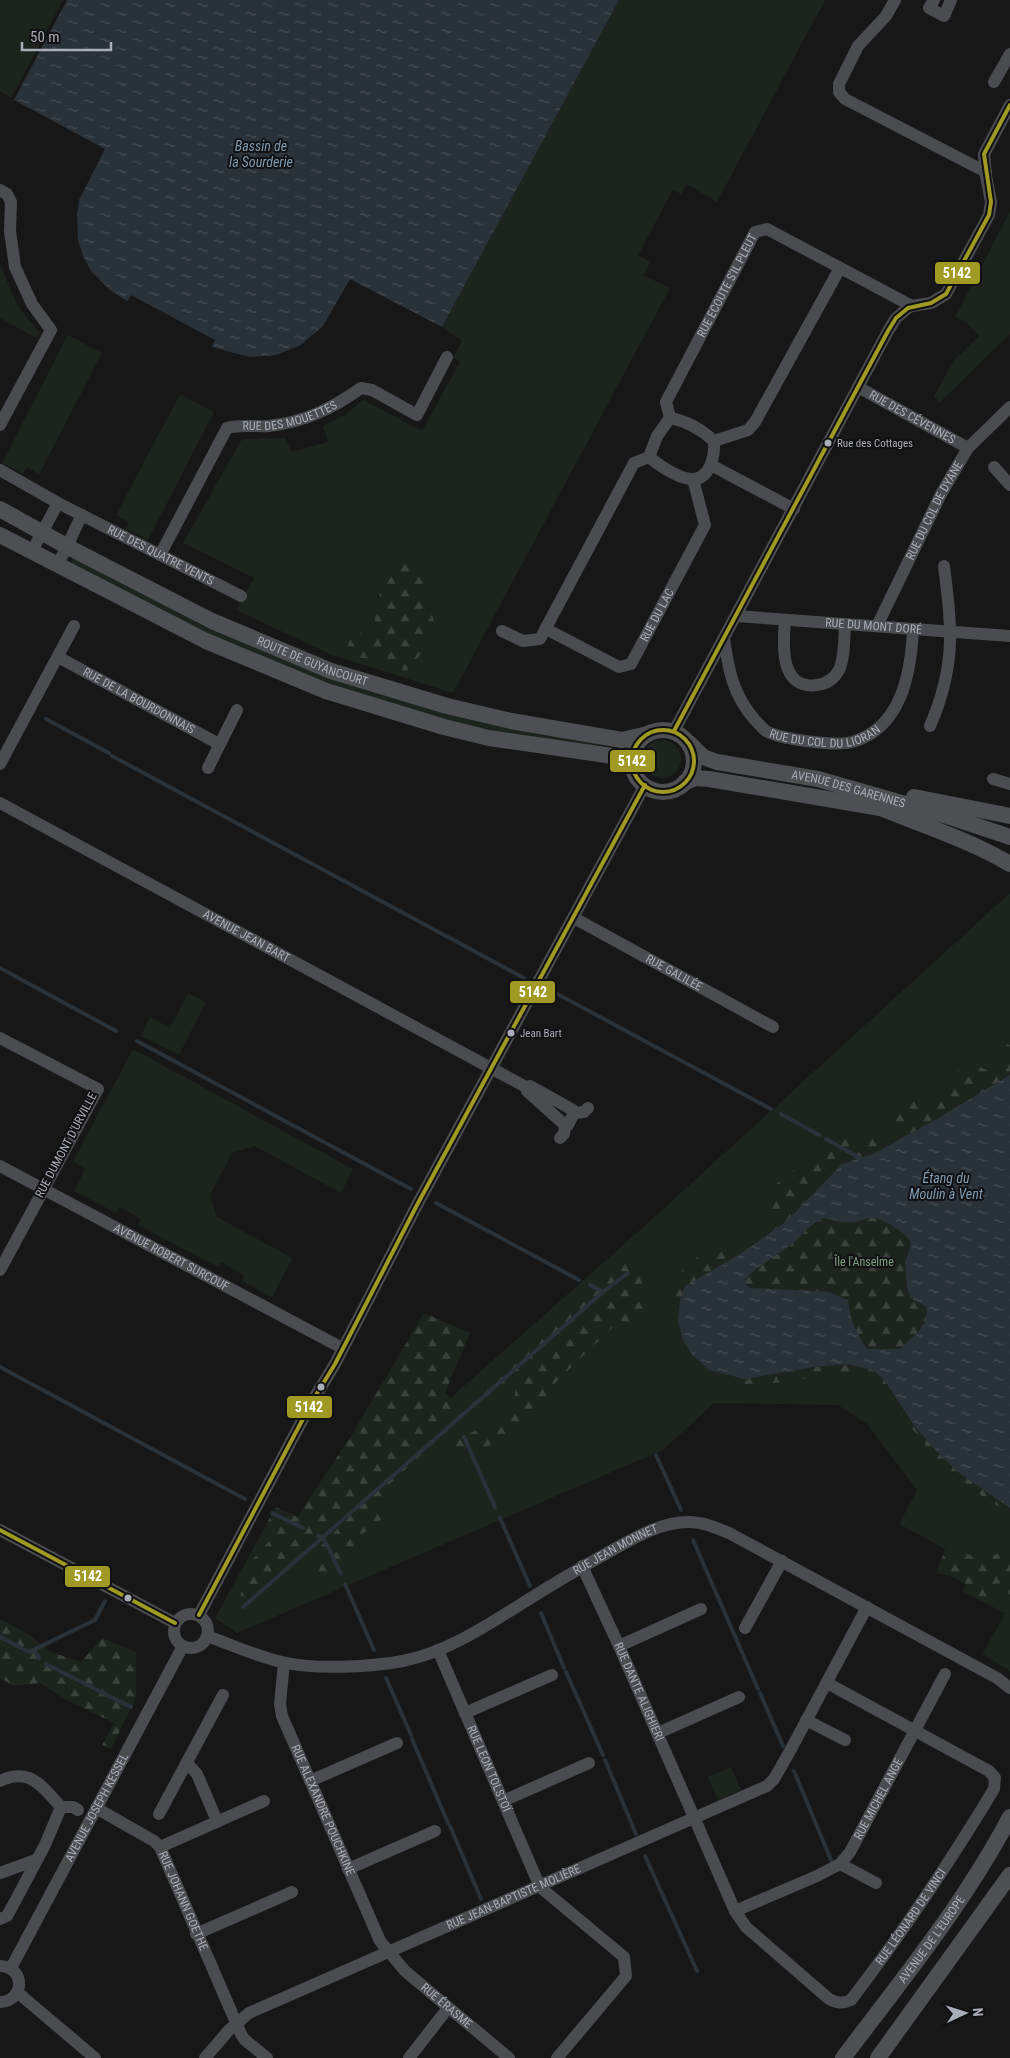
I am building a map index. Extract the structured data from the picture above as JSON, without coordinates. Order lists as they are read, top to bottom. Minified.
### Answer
{"streets":{"main road":["ROUTE DE GUYANCOURT","AVENUE DES GARENNES","AVENUE DE L'EUROPE"],"street":["RUE ECOUTE S'IL PLEUT","RUE DES MOUETTES","RUE DES CÉVENNES","RUE DU COL DE DYANE","RUE DES QUATRE VENTS","RUE DU LAC","RUE DU MONT DORÉ","RUE DE LA BOURDONNAIS","RUE DU COL DU LIORAN","AVENUE JEAN BART","RUE GALILÉE","RUE DUMONT D'URVILLE","AVENUE ROBERT SURCOUF","RUE JEAN MONNET","RUE DANTE ALIGHIERI","RUE LEON TOLSTOÏ","RUE MICHEL ANGE","AVENUE JOSEPH KESSEL","RUE ALEXANDRE POUCHKINE","RUE JEAN-BAPTISTE MOLIÈRE","RUE JOHANN GOETHE","RUE LÉONARD DE VINCI","RUE ÉRASME"]},"crossings":[["RUE ECOUTE S'IL PLEUT","RUE DU LAC"],["RUE DES MOUETTES","RUE DES QUATRE VENTS"],["RUE DES CÉVENNES","RUE DU COL DE DYANE"],["RUE DU COL DE DYANE","RUE DU MONT DORÉ"],["RUE DU MONT DORÉ","RUE DU COL DU LIORAN"],["ROUTE DE GUYANCOURT","AVENUE DES GARENNES"],["RUE DUMONT D'URVILLE","AVENUE ROBERT SURCOUF"],["RUE JEAN MONNET","RUE DANTE ALIGHIERI"],["RUE JEAN MONNET","RUE LEON TOLSTOÏ"],["RUE JEAN MONNET","AVENUE JOSEPH KESSEL"],["RUE JEAN MONNET","RUE ALEXANDRE POUCHKINE"],["RUE JEAN MONNET","RUE JEAN-BAPTISTE MOLIÈRE"],["RUE DANTE ALIGHIERI","RUE JEAN-BAPTISTE MOLIÈRE"],["RUE DANTE ALIGHIERI","RUE LÉONARD DE VINCI"],["RUE LEON TOLSTOÏ","RUE JEAN-BAPTISTE MOLIÈRE"],["RUE MICHEL ANGE","RUE LÉONARD DE VINCI"],["AVENUE JOSEPH KESSEL","RUE JOHANN GOETHE"],["RUE ALEXANDRE POUCHKINE","RUE JEAN-BAPTISTE MOLIÈRE"],["RUE ALEXANDRE POUCHKINE","RUE ÉRASME"],["RUE JEAN-BAPTISTE MOLIÈRE","RUE JOHANN GOETHE"],["RUE JEAN-BAPTISTE MOLIÈRE","RUE LÉONARD DE VINCI"],["RUE JEAN-BAPTISTE MOLIÈRE","RUE ÉRASME"]],"water":["Bassin de la Sourderie","Étang du Moulin à Vent"],"parks":["Île l'Anselme"],"places":["Rue des Cottages","Jean Bart"],"lines":["transit line 5142"],"scale_bar":"50 m","north":"right"}
